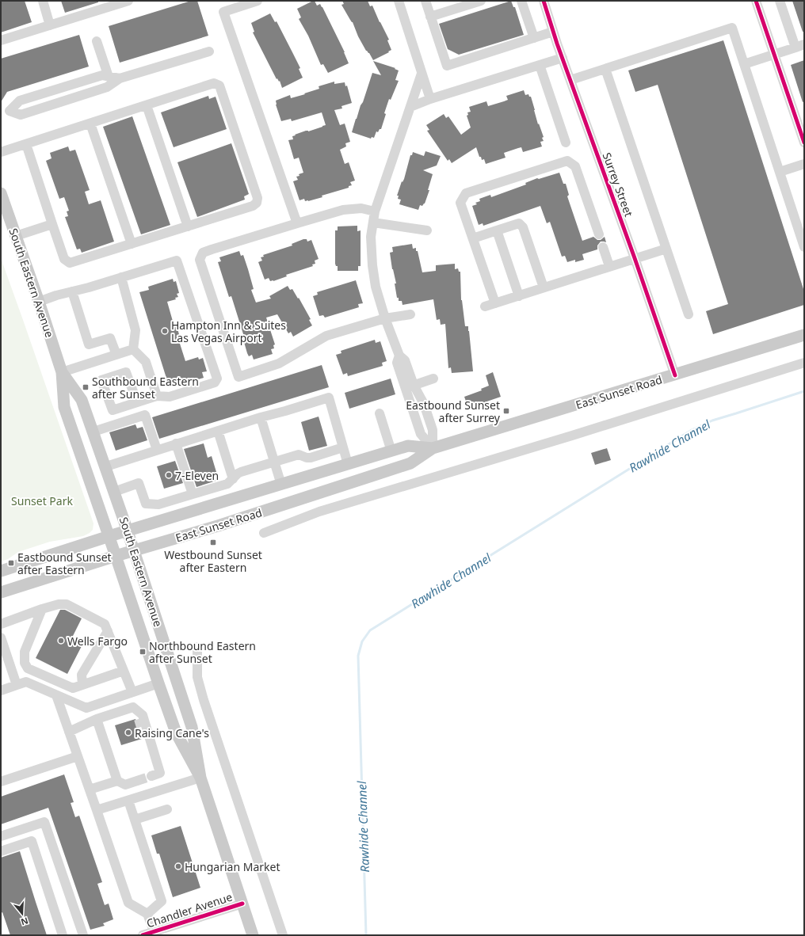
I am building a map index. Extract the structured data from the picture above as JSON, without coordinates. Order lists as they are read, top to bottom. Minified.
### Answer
{"streets":{"main road":["South Eastern Avenue","East Sunset Road"],"street":["Surrey Street","Chandler Avenue"]},"crossings":[["Surrey Street","East Sunset Road"],["South Eastern Avenue","East Sunset Road"],["South Eastern Avenue","Chandler Avenue"]],"water":["Rawhide Channel"],"parks":["Sunset Park"],"places":{"other":["Hampton Inn & Suites Las Vegas Airport","7-Eleven","Wells Fargo","Raising Cane's","Hungarian Market"],"transit":["Southbound Eastern after Sunset","Eastbound Sunset after Surrey","Westbound Sunset after Eastern","Eastbound Sunset after Eastern","Northbound Eastern after Sunset"]},"north":"bottom"}
